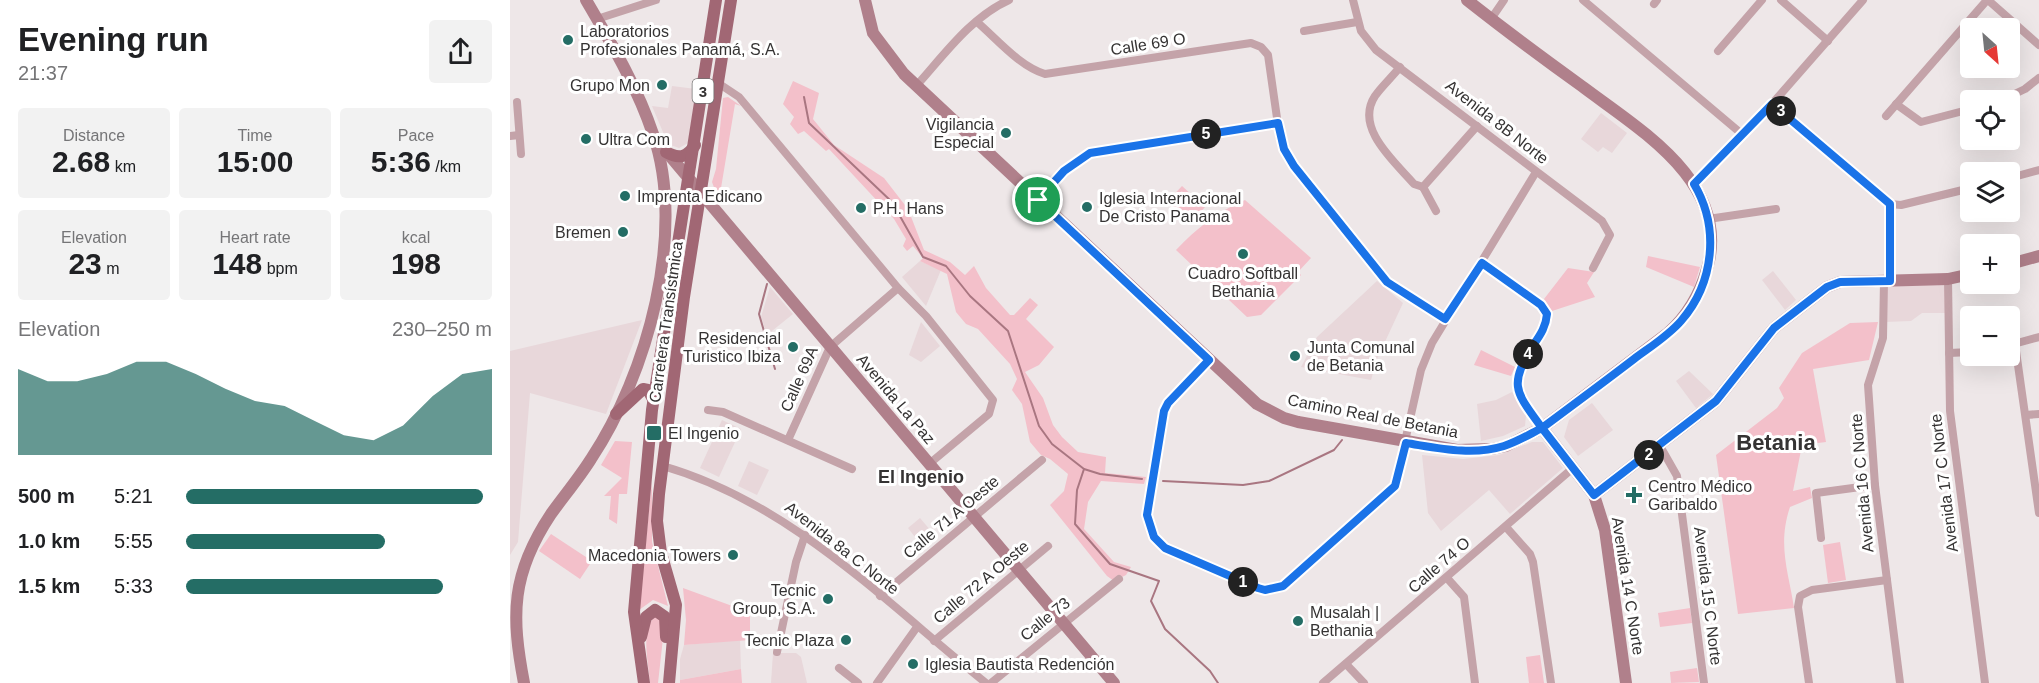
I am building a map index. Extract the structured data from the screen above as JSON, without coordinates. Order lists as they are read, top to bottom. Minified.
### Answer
{"streets":{"main road":["3","Carretera Transístmica"],"street":["Calle 69 O","Avenida 8B Norte","Calle 69A","Avenida La Paz","Camino Real de Betania","Avenida 16 C Norte","Avenida 17 C Norte","Calle 71 A Oeste","Avenida 8a C Norte","Calle 74 O","Calle 72 A Oeste","Avenida 14 C Norte","Avenida 15 C Norte","Calle 73"]},"crossings":[["Carretera Transístmica","Avenida La Paz"],["Carretera Transístmica","Avenida 8a C Norte"],["Calle 69A","Avenida La Paz"],["Avenida La Paz","Calle 71 A Oeste"],["Avenida La Paz","Calle 72 A Oeste"],["Avenida La Paz","Calle 73"],["Calle 71 A Oeste","Avenida 8a C Norte"],["Avenida 8a C Norte","Calle 72 A Oeste"]],"districts":["Betania","El Ingenio"],"places":{"other":["Laboratorios Profesionales Panamá, S.A.","Grupo Mon","Vigilancia Especial","Ultra Com","Imprenta Edicano","Iglesia Internacional De Cristo Panama","P.H. Hans","Bremen","Cuadro Softball Bethania","Residencial Turistico Ibiza","Junta Comunal de Betania","Macedonia Towers","Tecnic Group, S.A.","Musalah | Bethania","Tecnic Plaza","Iglesia Bautista Redención"],"transit":["El Ingenio"],"health":["Centro Médico Garibaldo"]},"north":"bottom right","page":{"heading":["Evening run","21:37"],"map_buttons":["+","−"],"pins":["3","5","4","2","1"],"stats":[["Distance","2.68 km"],["Time","15:00"],["Pace","5:36 /km"],["Elevation","23 m"],["Heart rate","148 bpm"],["kcal","198"]],"chart":["Elevation","230–250 m"],"list":[{"name":"500 m","note":"5:21"},{"name":"1.0 km","note":"5:55"},{"name":"1.5 km","note":"5:33"}]}}
